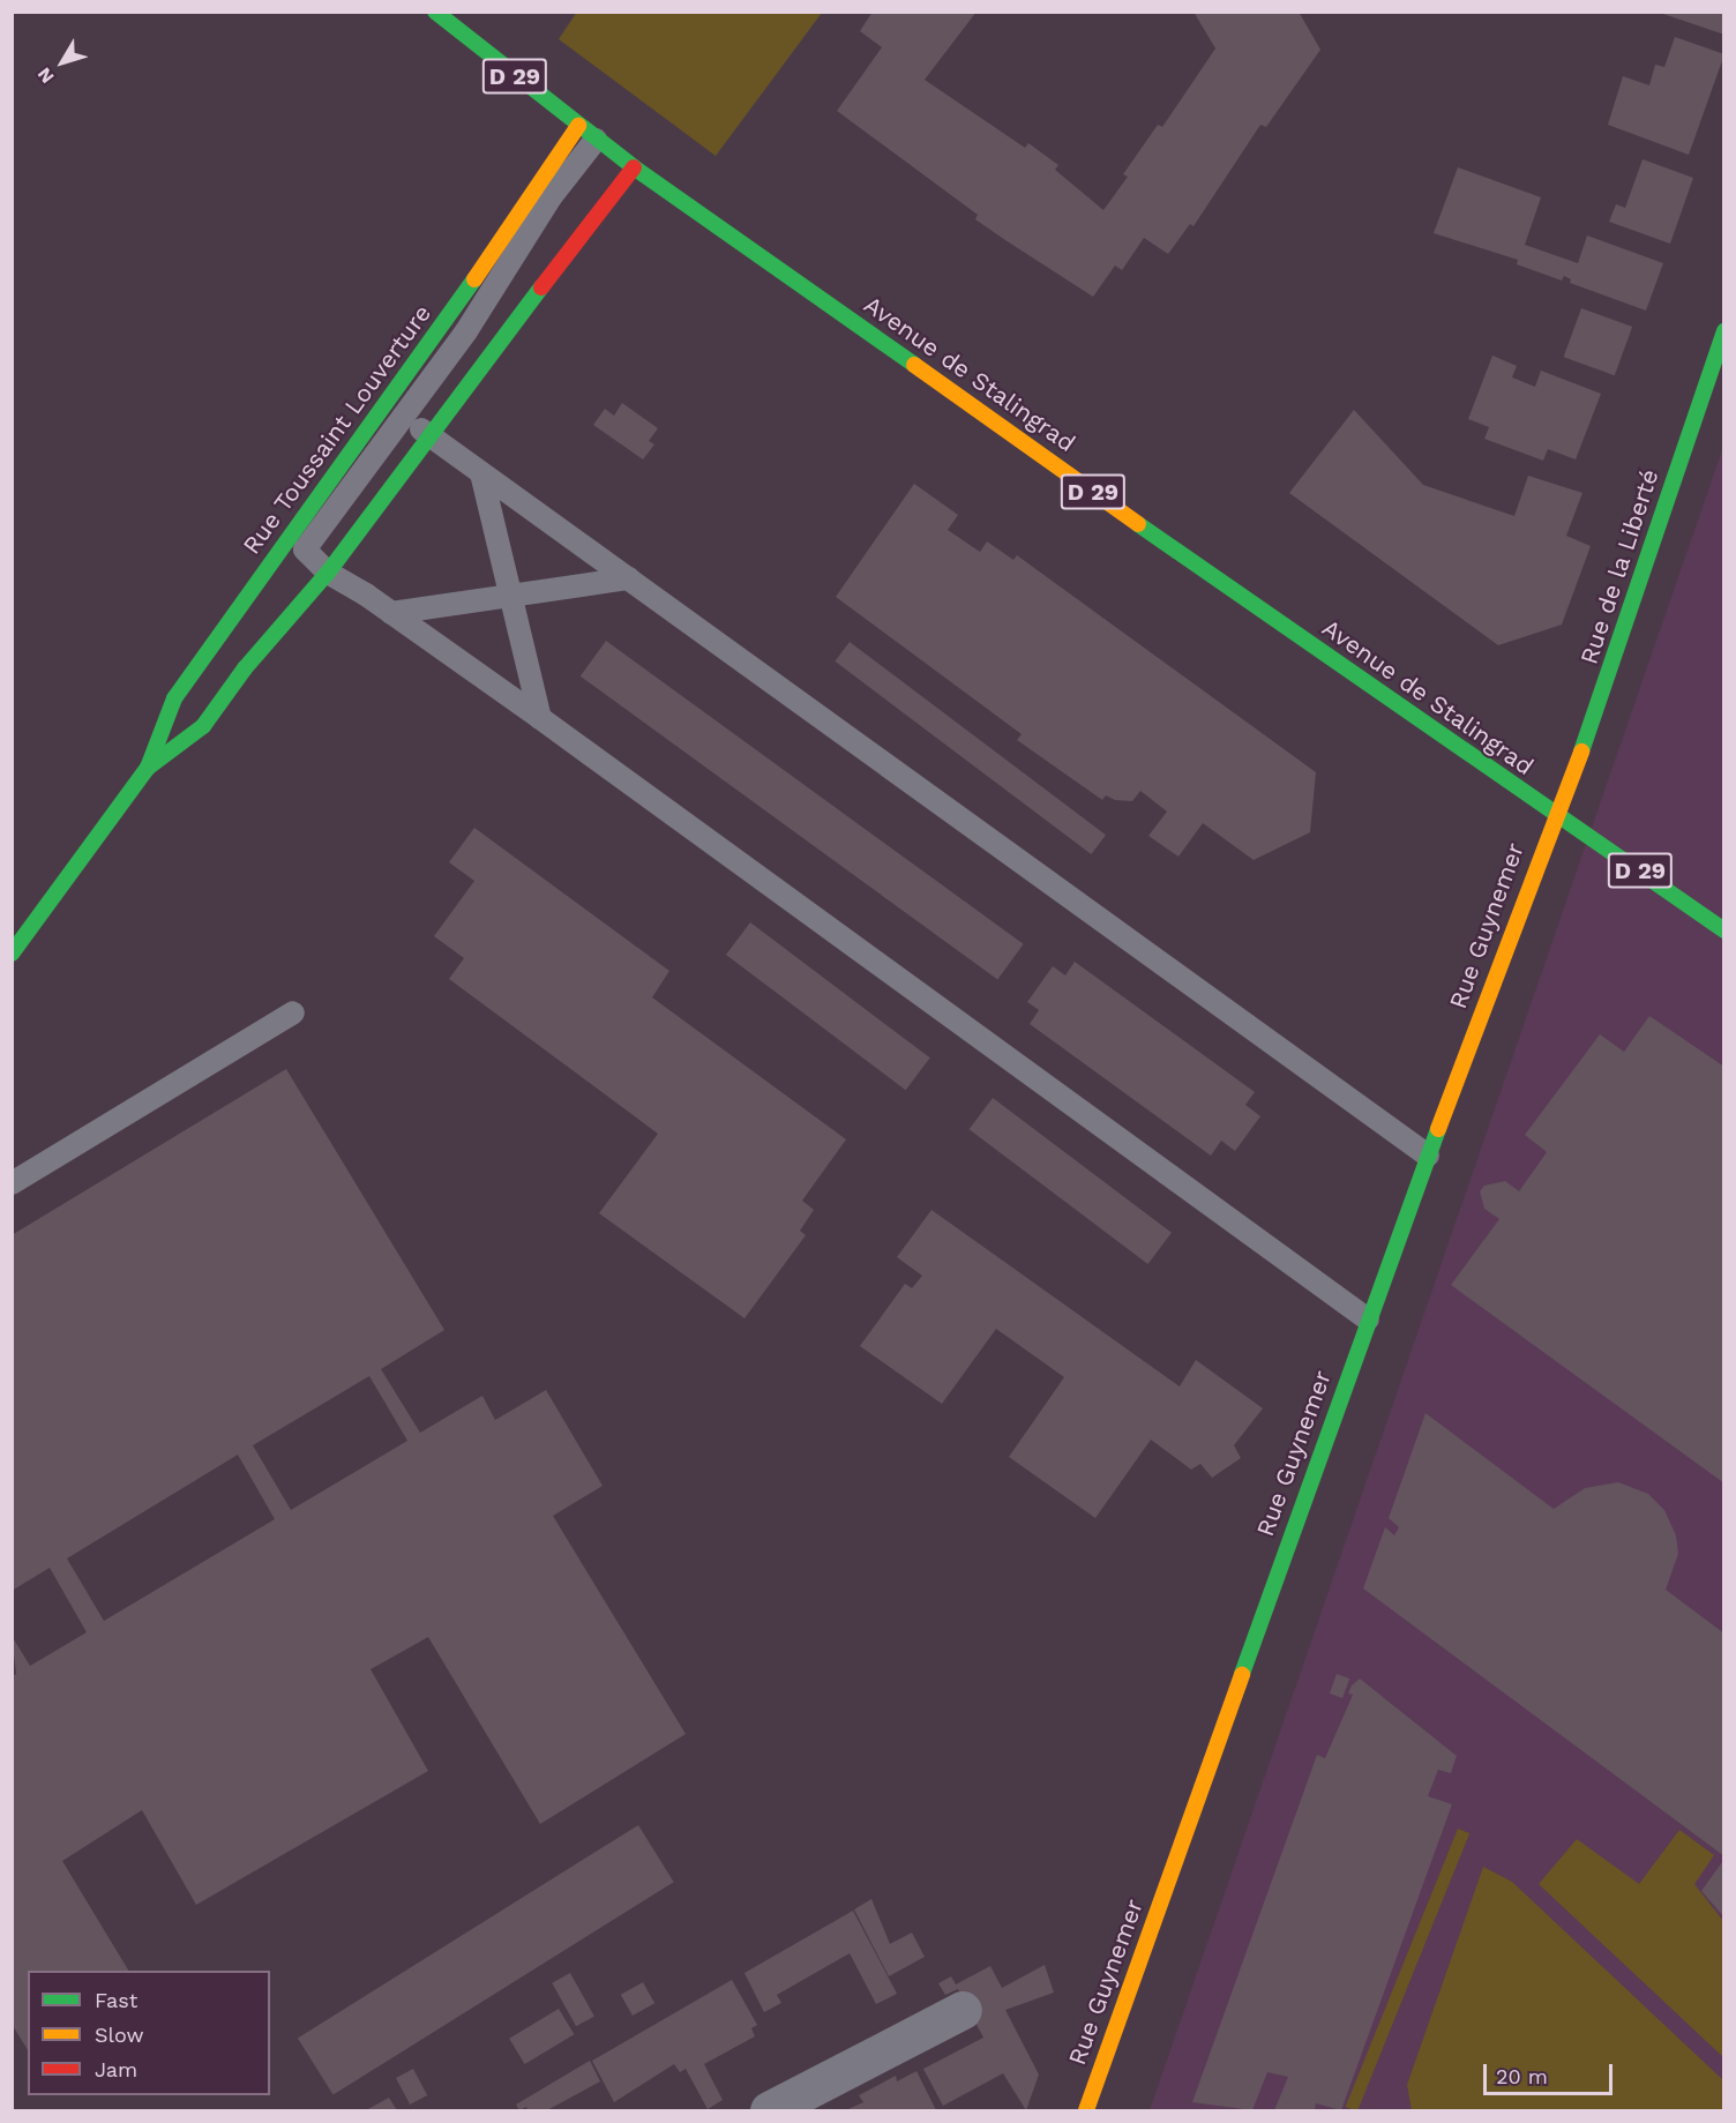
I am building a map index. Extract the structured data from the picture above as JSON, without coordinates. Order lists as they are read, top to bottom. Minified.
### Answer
{"streets":{"street":["D 29","Avenue de Stalingrad","Rue Toussaint Louverture","Rue de la Liberté","Rue Guynemer"]},"crossings":[["Avenue de Stalingrad","Rue Toussaint Louverture"],["Avenue de Stalingrad","Rue de la Liberté"],["Avenue de Stalingrad","Rue Guynemer"],["Rue de la Liberté","Rue Guynemer"]],"legend":["Fast","Slow","Jam"],"scale_bar":"20 m","north":"bottom left"}
